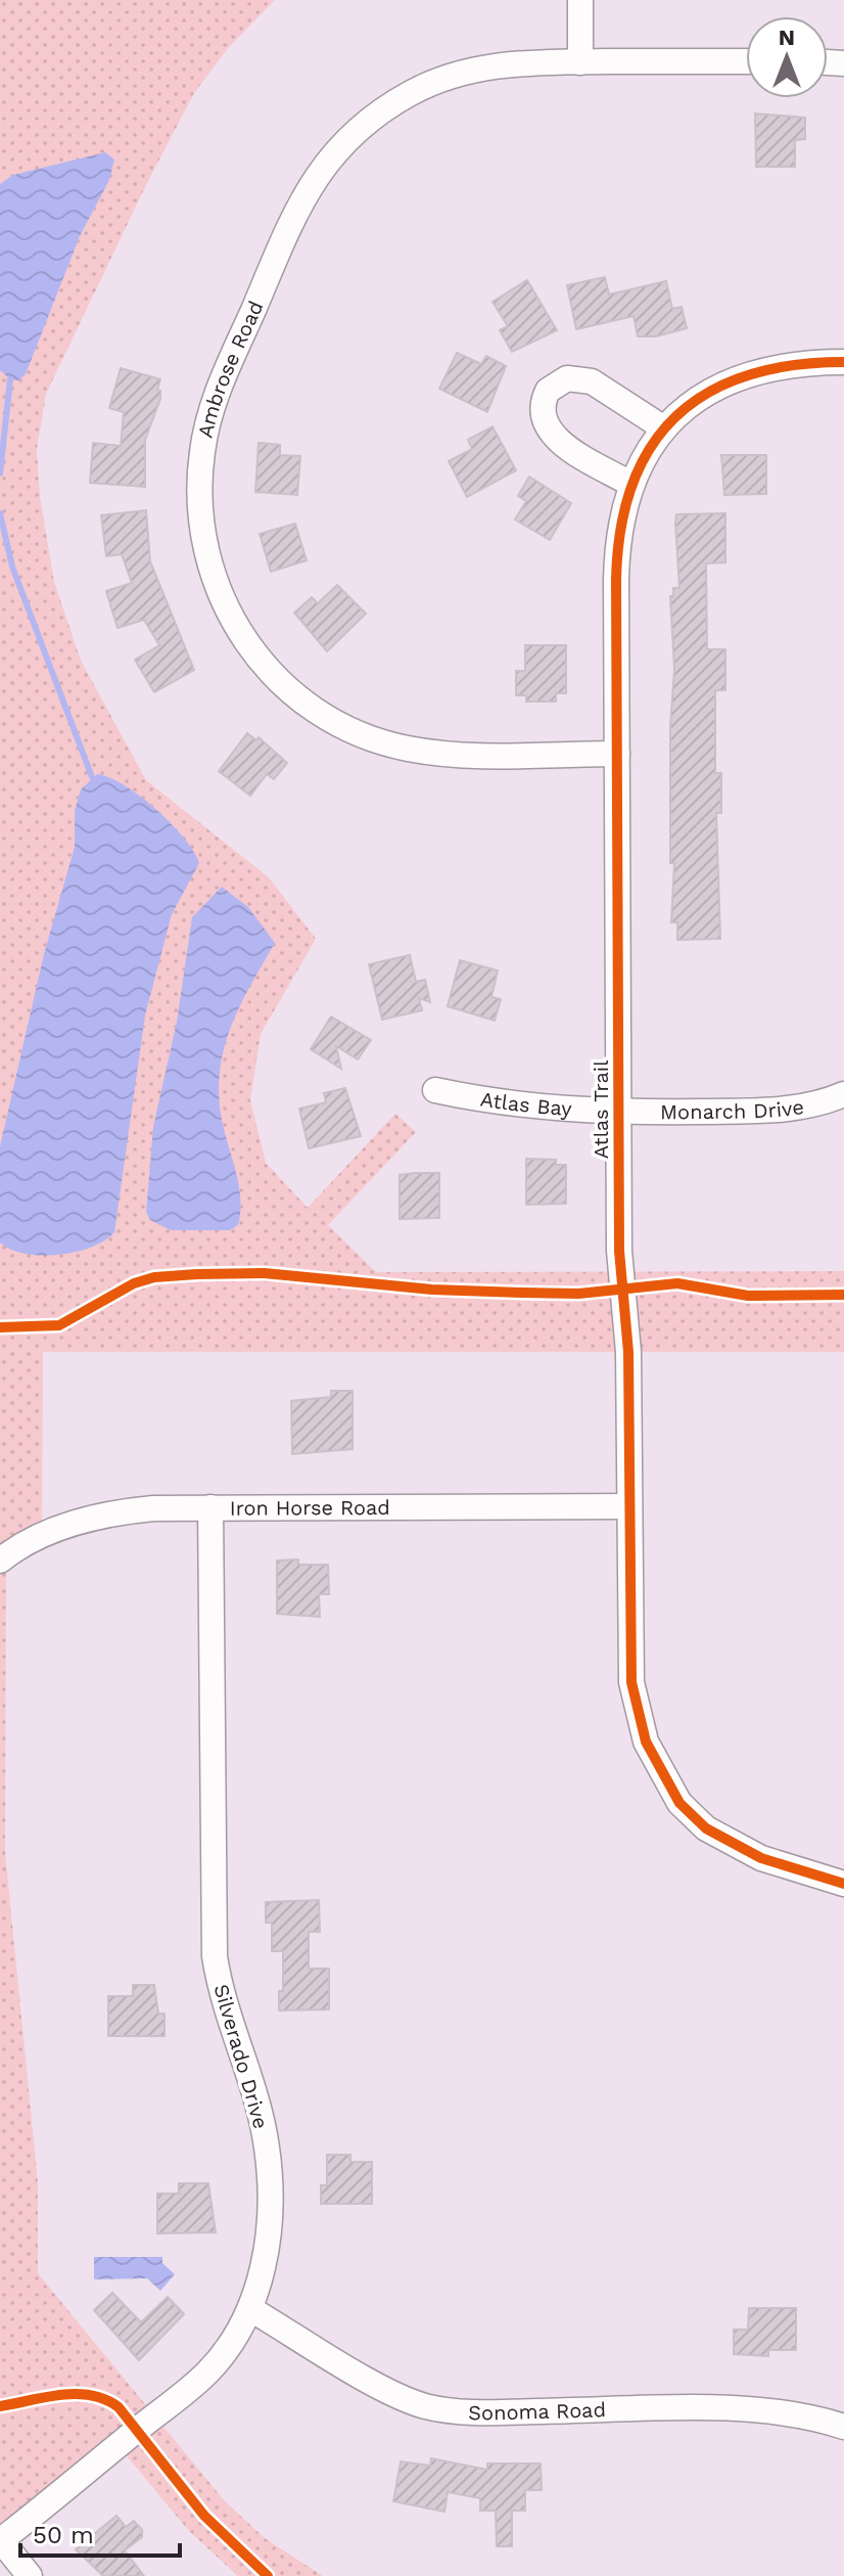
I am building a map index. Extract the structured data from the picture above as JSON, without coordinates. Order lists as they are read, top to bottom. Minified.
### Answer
{"streets":{"street":["Ambrose Road","Atlas Bay","Monarch Drive","Atlas Trail","Iron Horse Road","Silverado Drive","Sonoma Road"]},"crossings":[["Ambrose Road","Atlas Trail"],["Atlas Bay","Monarch Drive"],["Atlas Bay","Atlas Trail"],["Monarch Drive","Atlas Trail"],["Atlas Trail","Iron Horse Road"],["Iron Horse Road","Silverado Drive"],["Silverado Drive","Sonoma Road"]],"scale_bar":"50 m","north":"top"}
